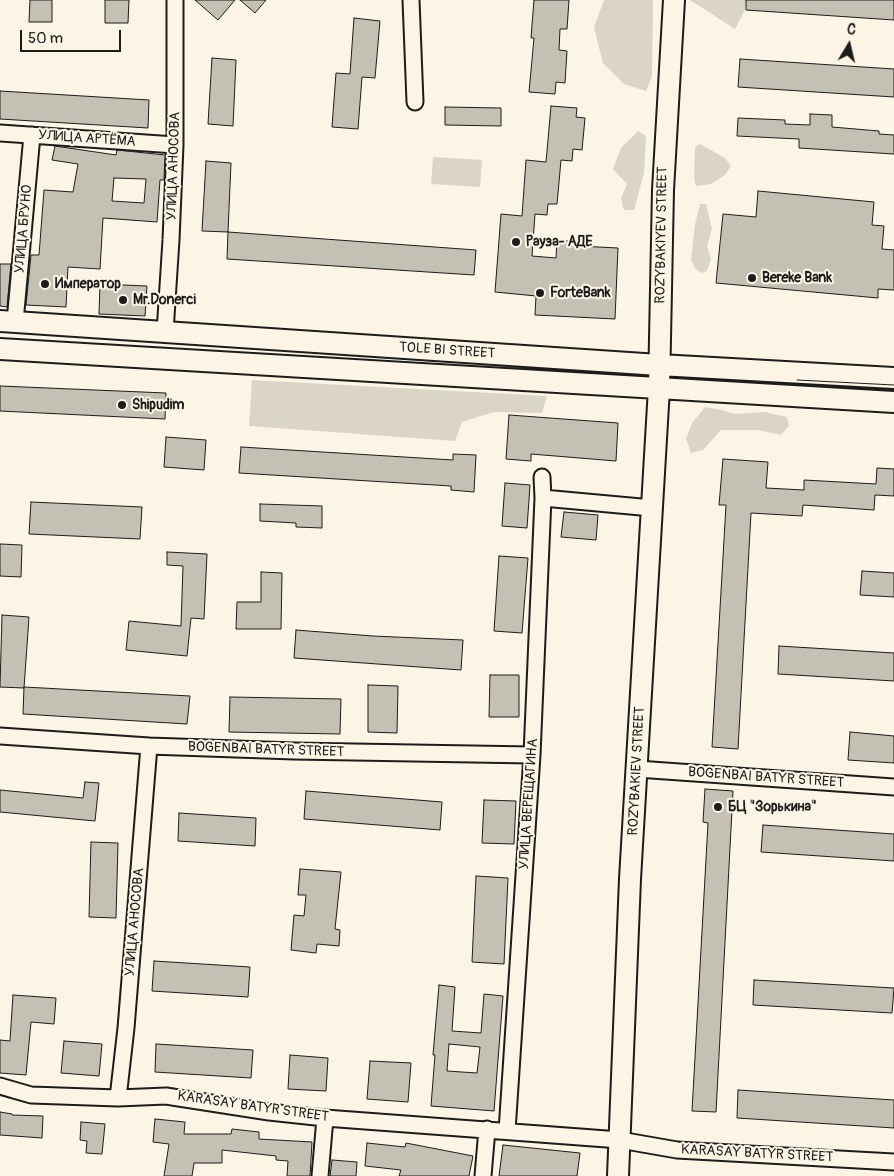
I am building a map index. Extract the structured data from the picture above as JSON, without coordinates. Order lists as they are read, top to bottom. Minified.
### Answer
{"streets":{"main road":["ROZYBAKIYEV STREET","TOLE BI STREET","ROZYBAKIEV STREET"],"street":["УЛИЦА АРТЁМА","УЛИЦА АНОСОВА","УЛИЦА БРУНО","BOGENBAI BATYR STREET","УЛИЦА ВЕРЕЩАГИНА","KARASAY BATYR STREET"]},"crossings":[["УЛИЦА АРТЁМА","УЛИЦА АНОСОВА"],["УЛИЦА АРТЁМА","УЛИЦА БРУНО"],["УЛИЦА АНОСОВА","TOLE BI STREET"],["УЛИЦА АНОСОВА","BOGENBAI BATYR STREET"],["УЛИЦА АНОСОВА","KARASAY BATYR STREET"],["УЛИЦА БРУНО","TOLE BI STREET"],["ROZYBAKIYEV STREET","TOLE BI STREET"],["ROZYBAKIYEV STREET","ROZYBAKIEV STREET"],["TOLE BI STREET","ROZYBAKIEV STREET"],["BOGENBAI BATYR STREET","ROZYBAKIEV STREET"],["BOGENBAI BATYR STREET","УЛИЦА ВЕРЕЩАГИНА"],["ROZYBAKIEV STREET","KARASAY BATYR STREET"],["УЛИЦА ВЕРЕЩАГИНА","KARASAY BATYR STREET"]],"places":["Рауза- АДЕ","Bereke Bank","Император","ForteBank","Mr.Donerci","Shipudim","БЦ \"Зорькина\""],"scale_bar":"50 m","north":"top"}
